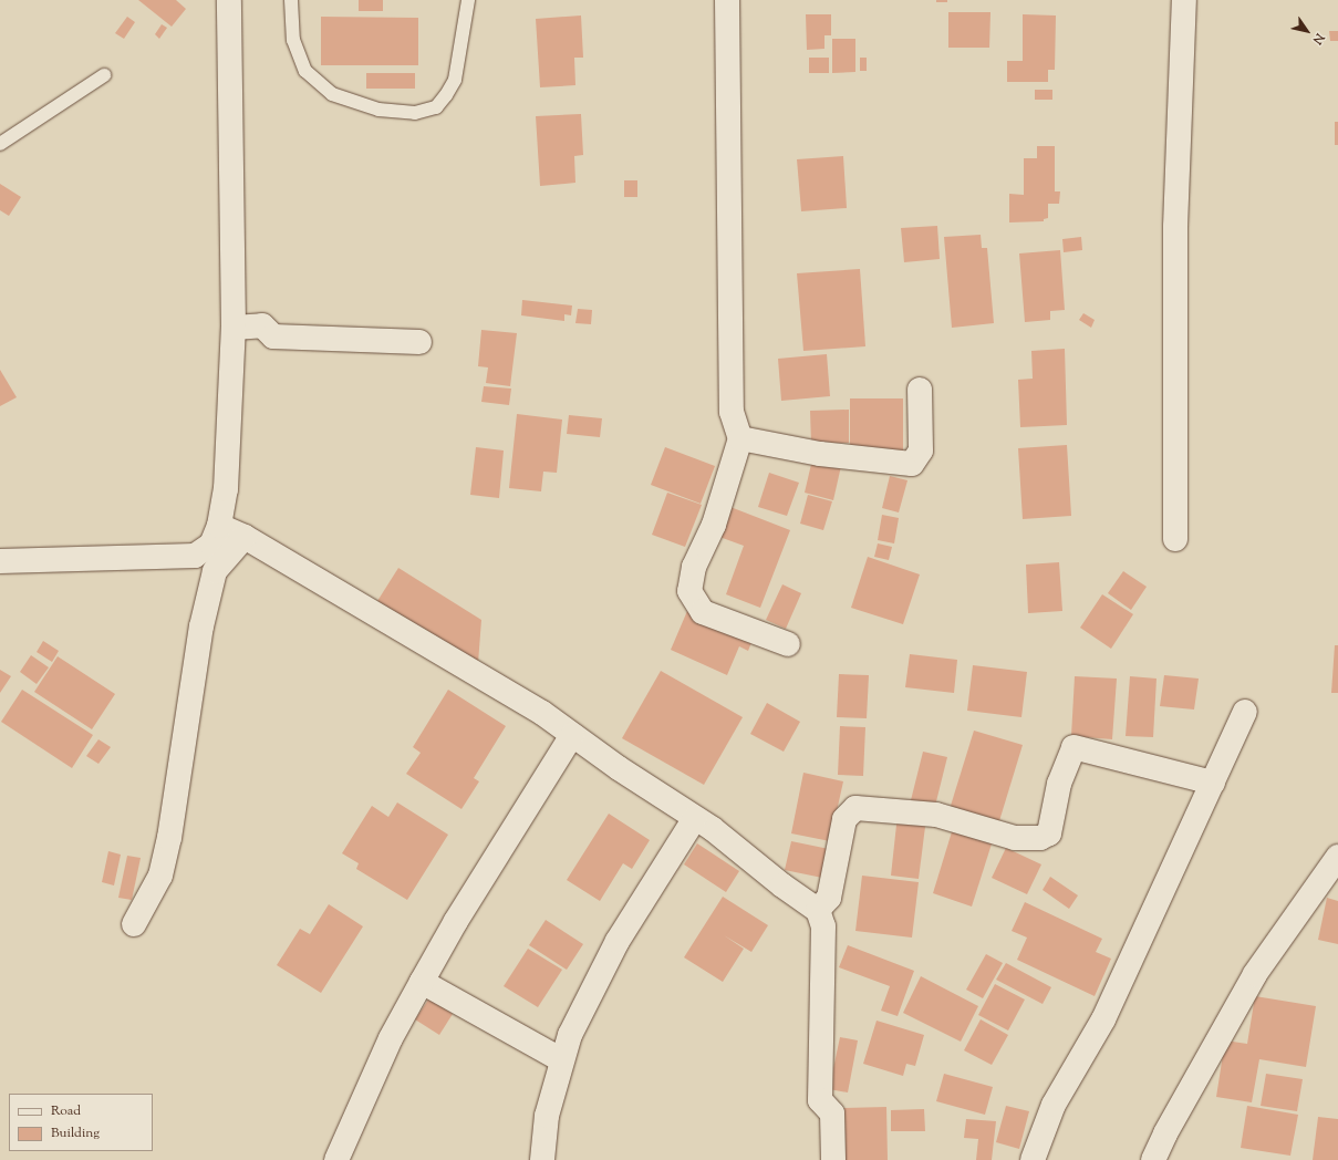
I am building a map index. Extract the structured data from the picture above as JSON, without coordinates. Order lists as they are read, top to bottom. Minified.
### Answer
{"legend":["Road","Building"],"north":"bottom right"}
